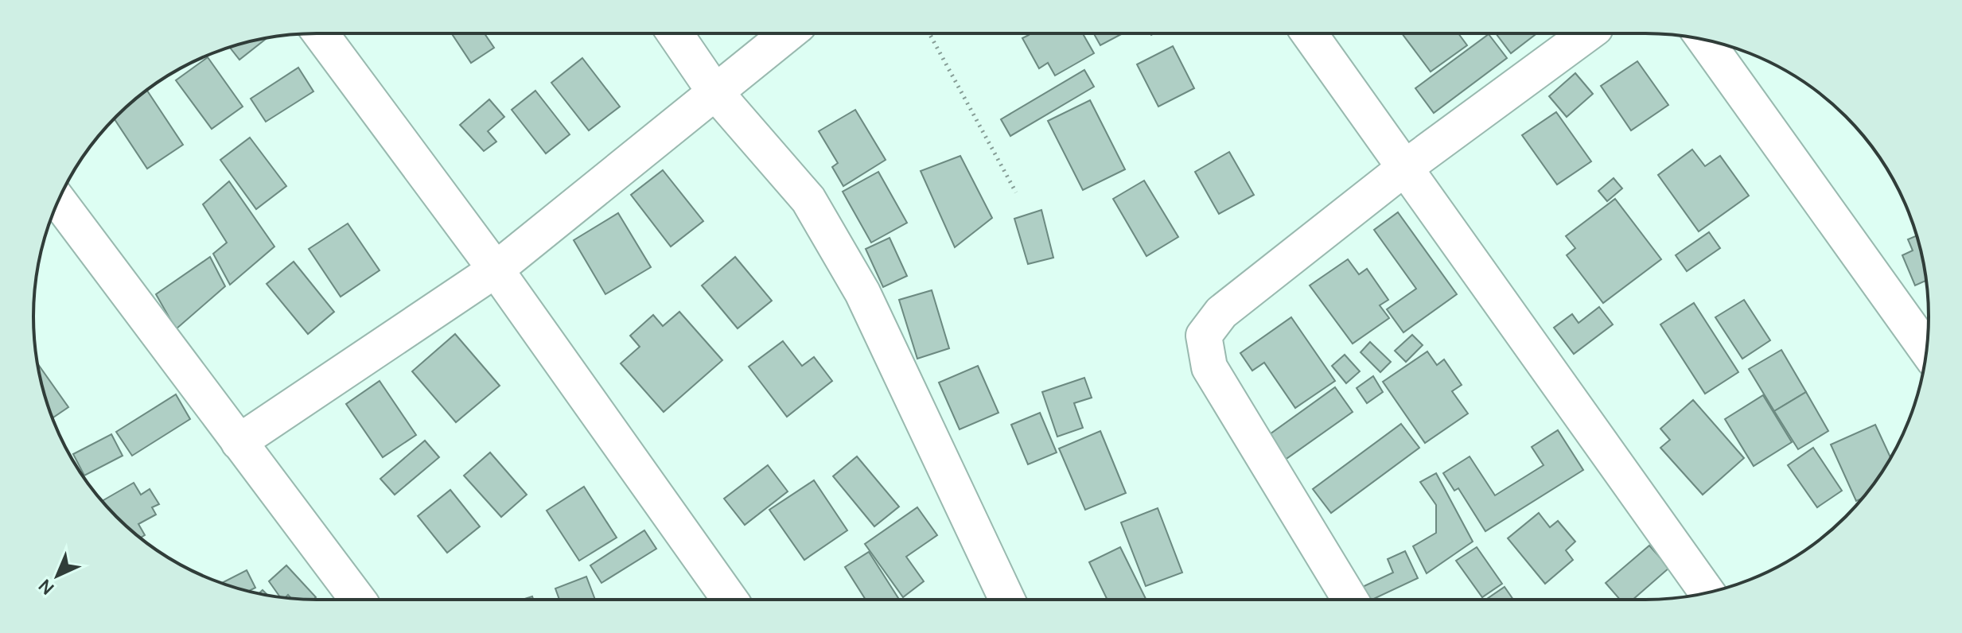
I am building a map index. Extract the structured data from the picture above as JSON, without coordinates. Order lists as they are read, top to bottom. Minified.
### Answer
{"north":"bottom left"}
